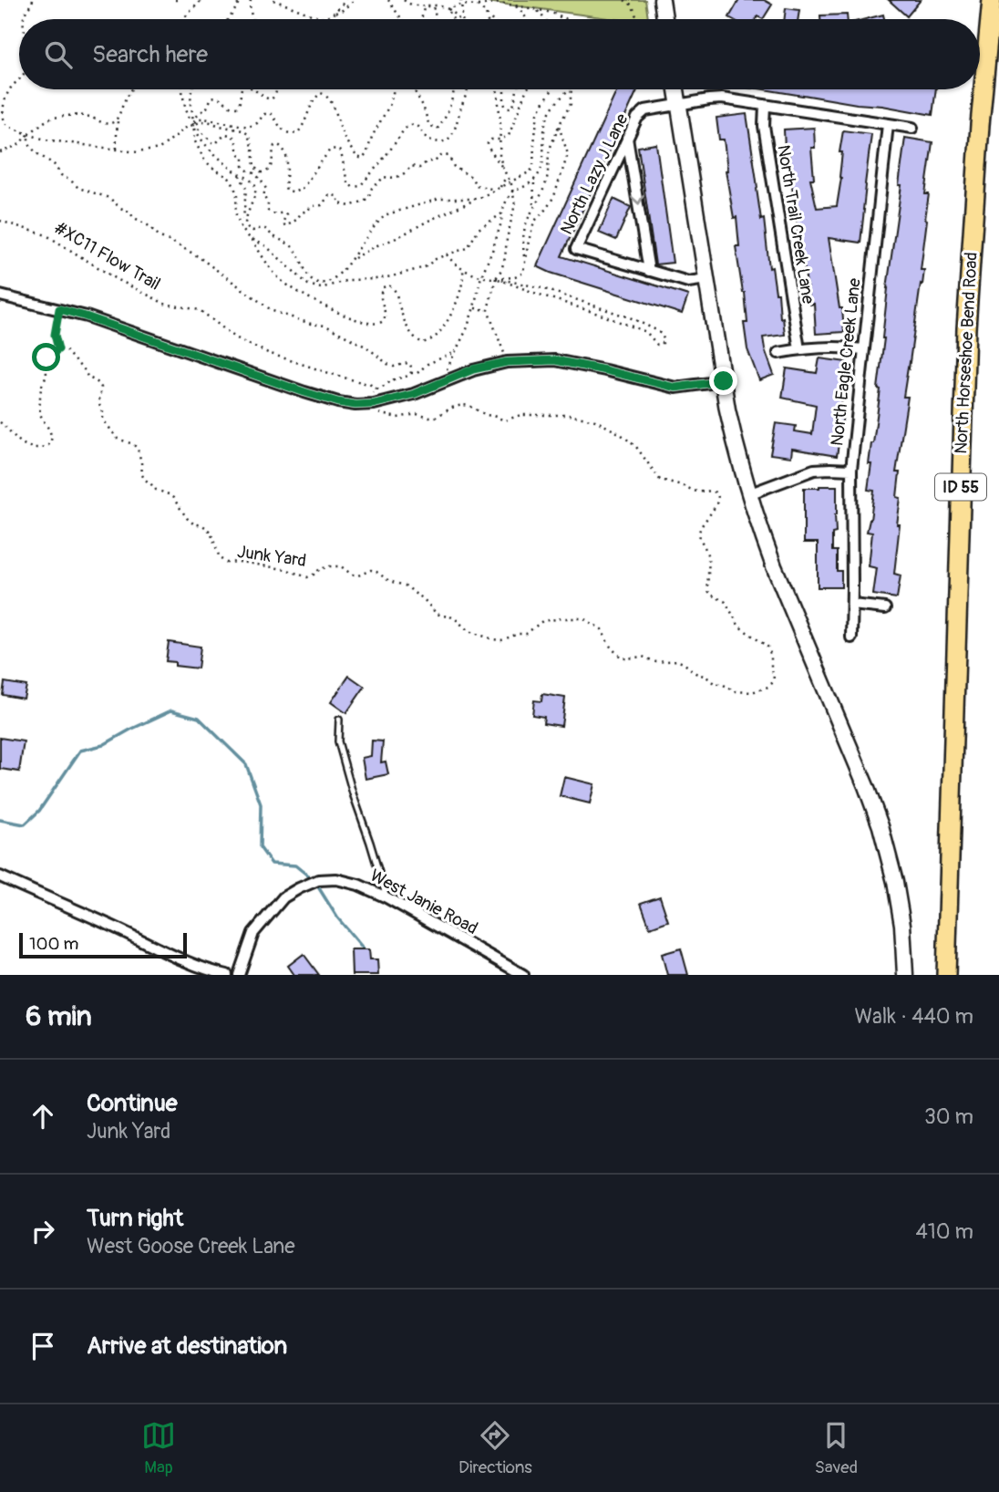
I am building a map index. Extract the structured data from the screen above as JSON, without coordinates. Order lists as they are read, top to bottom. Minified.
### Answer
{"streets":{"highway":["North Horseshoe Bend Road","ID 55"],"street":["North Lazy J Lane","North Trail Creek Lane","North Eagle Creek Lane","West Janie Road"],"path":["#XC11 Flow Trail","Junk Yard"]},"crossings":[["North Lazy J Lane","North Trail Creek Lane"],["North Lazy J Lane","North Eagle Creek Lane"]],"scale_bar":"100 m","page":{"search":"Search here","scale":"100 m","heading":["6 min","Walk · 440 m"],"list":[["Continue","Junk Yard","30 m"],["Turn right","West Goose Creek Lane","410 m"],"Arrive at destination"],"nav":["Map","Directions","Saved"]}}
